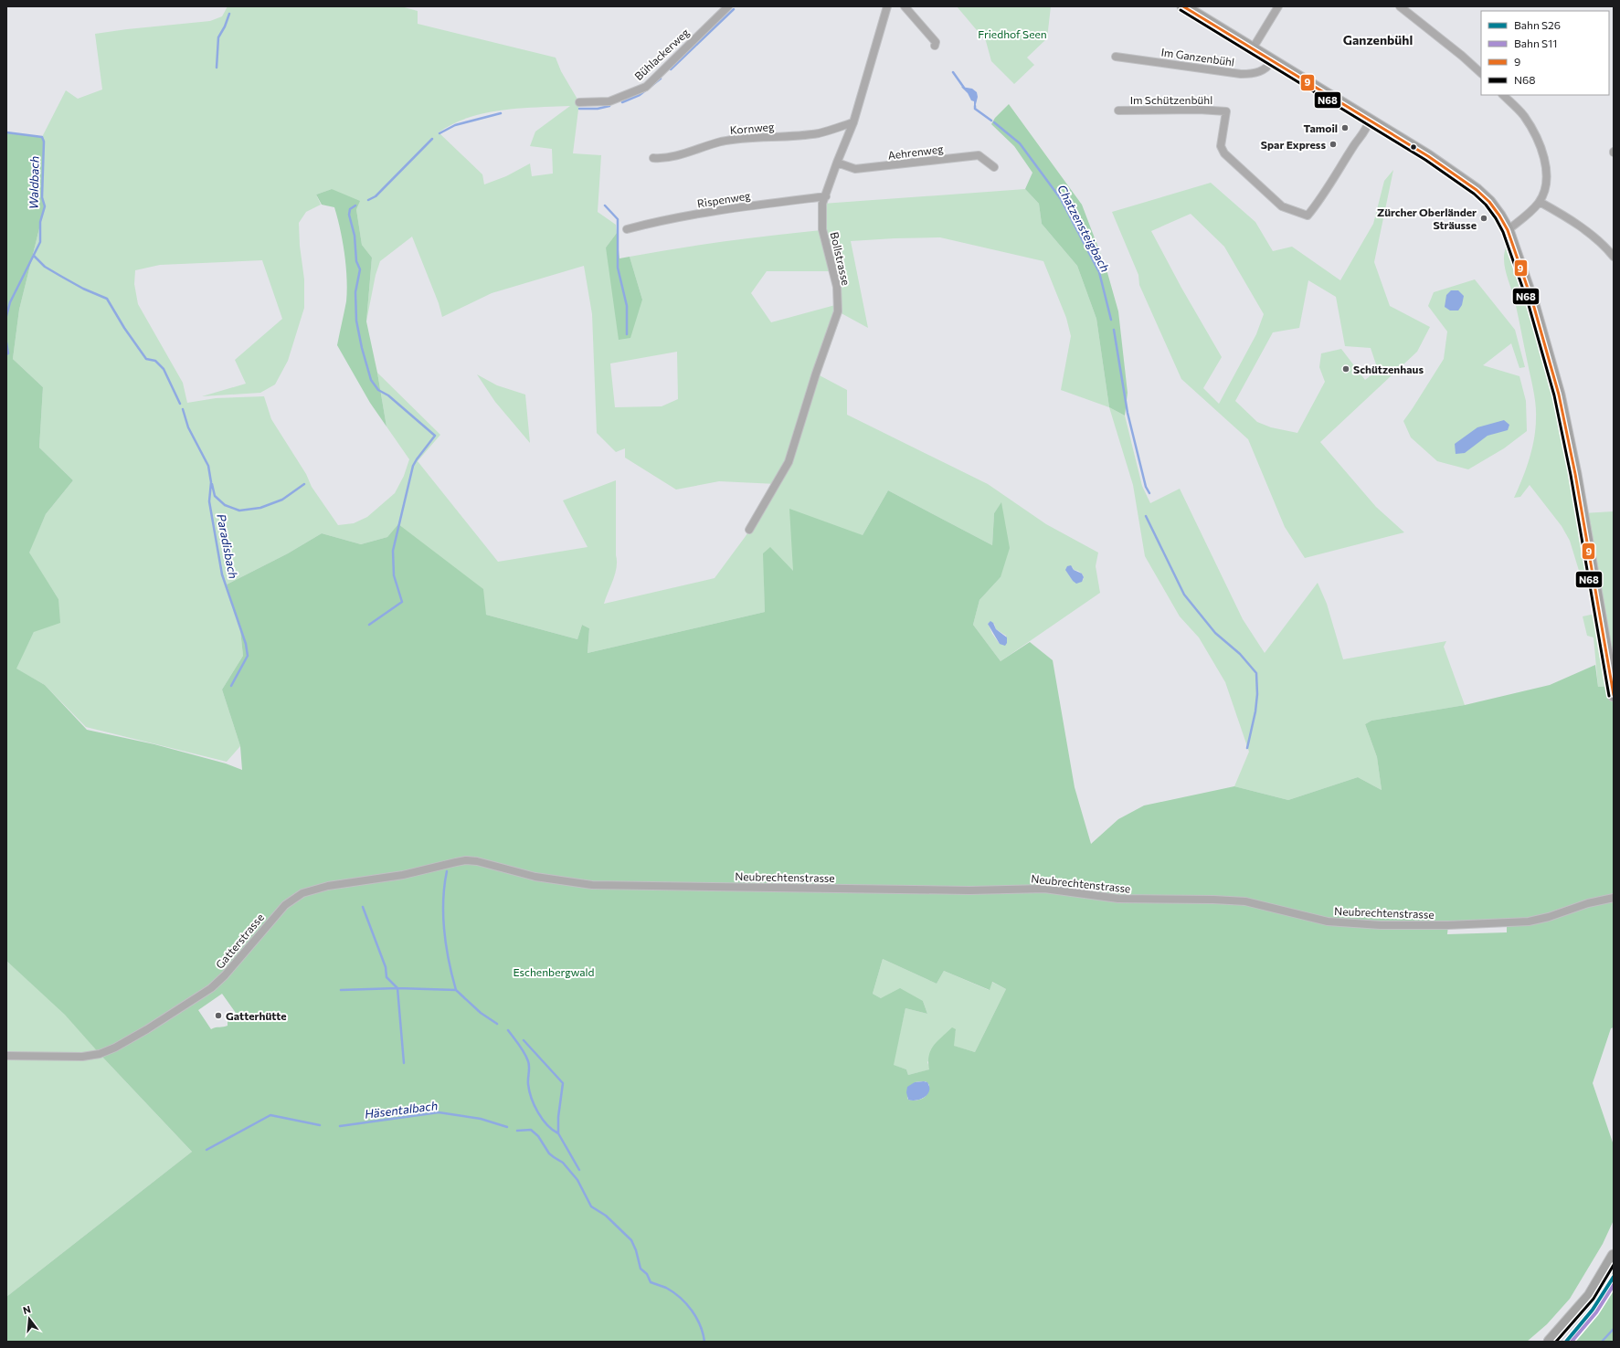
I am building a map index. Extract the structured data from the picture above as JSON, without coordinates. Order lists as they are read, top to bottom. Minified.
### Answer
{"streets":{"street":["Bühlackerweg","Im Ganzenbühl","Im Schützenbühl","Kornweg","Aehrenweg","Rispenweg","Bollstrasse","Neubrechtenstrasse","Gatterstrasse"]},"crossings":[["Kornweg","Bollstrasse"],["Aehrenweg","Bollstrasse"],["Rispenweg","Bollstrasse"],["Neubrechtenstrasse","Gatterstrasse"]],"districts":["Ganzenbühl"],"water":["Waldbach","Chatzensteigbach","Paradisbach","Häsentalbach"],"parks":["Friedhof Seen","Eschenbergwald"],"places":["Tamoil","Spar Express","Zürcher Oberländer Sträusse","Schützenhaus","Gatterhütte"],"lines":["transit line 9","transit line N68","rail line S26","rail line S11"],"legend":["Bahn S26","Bahn S11","9","N68"],"north":"top"}
